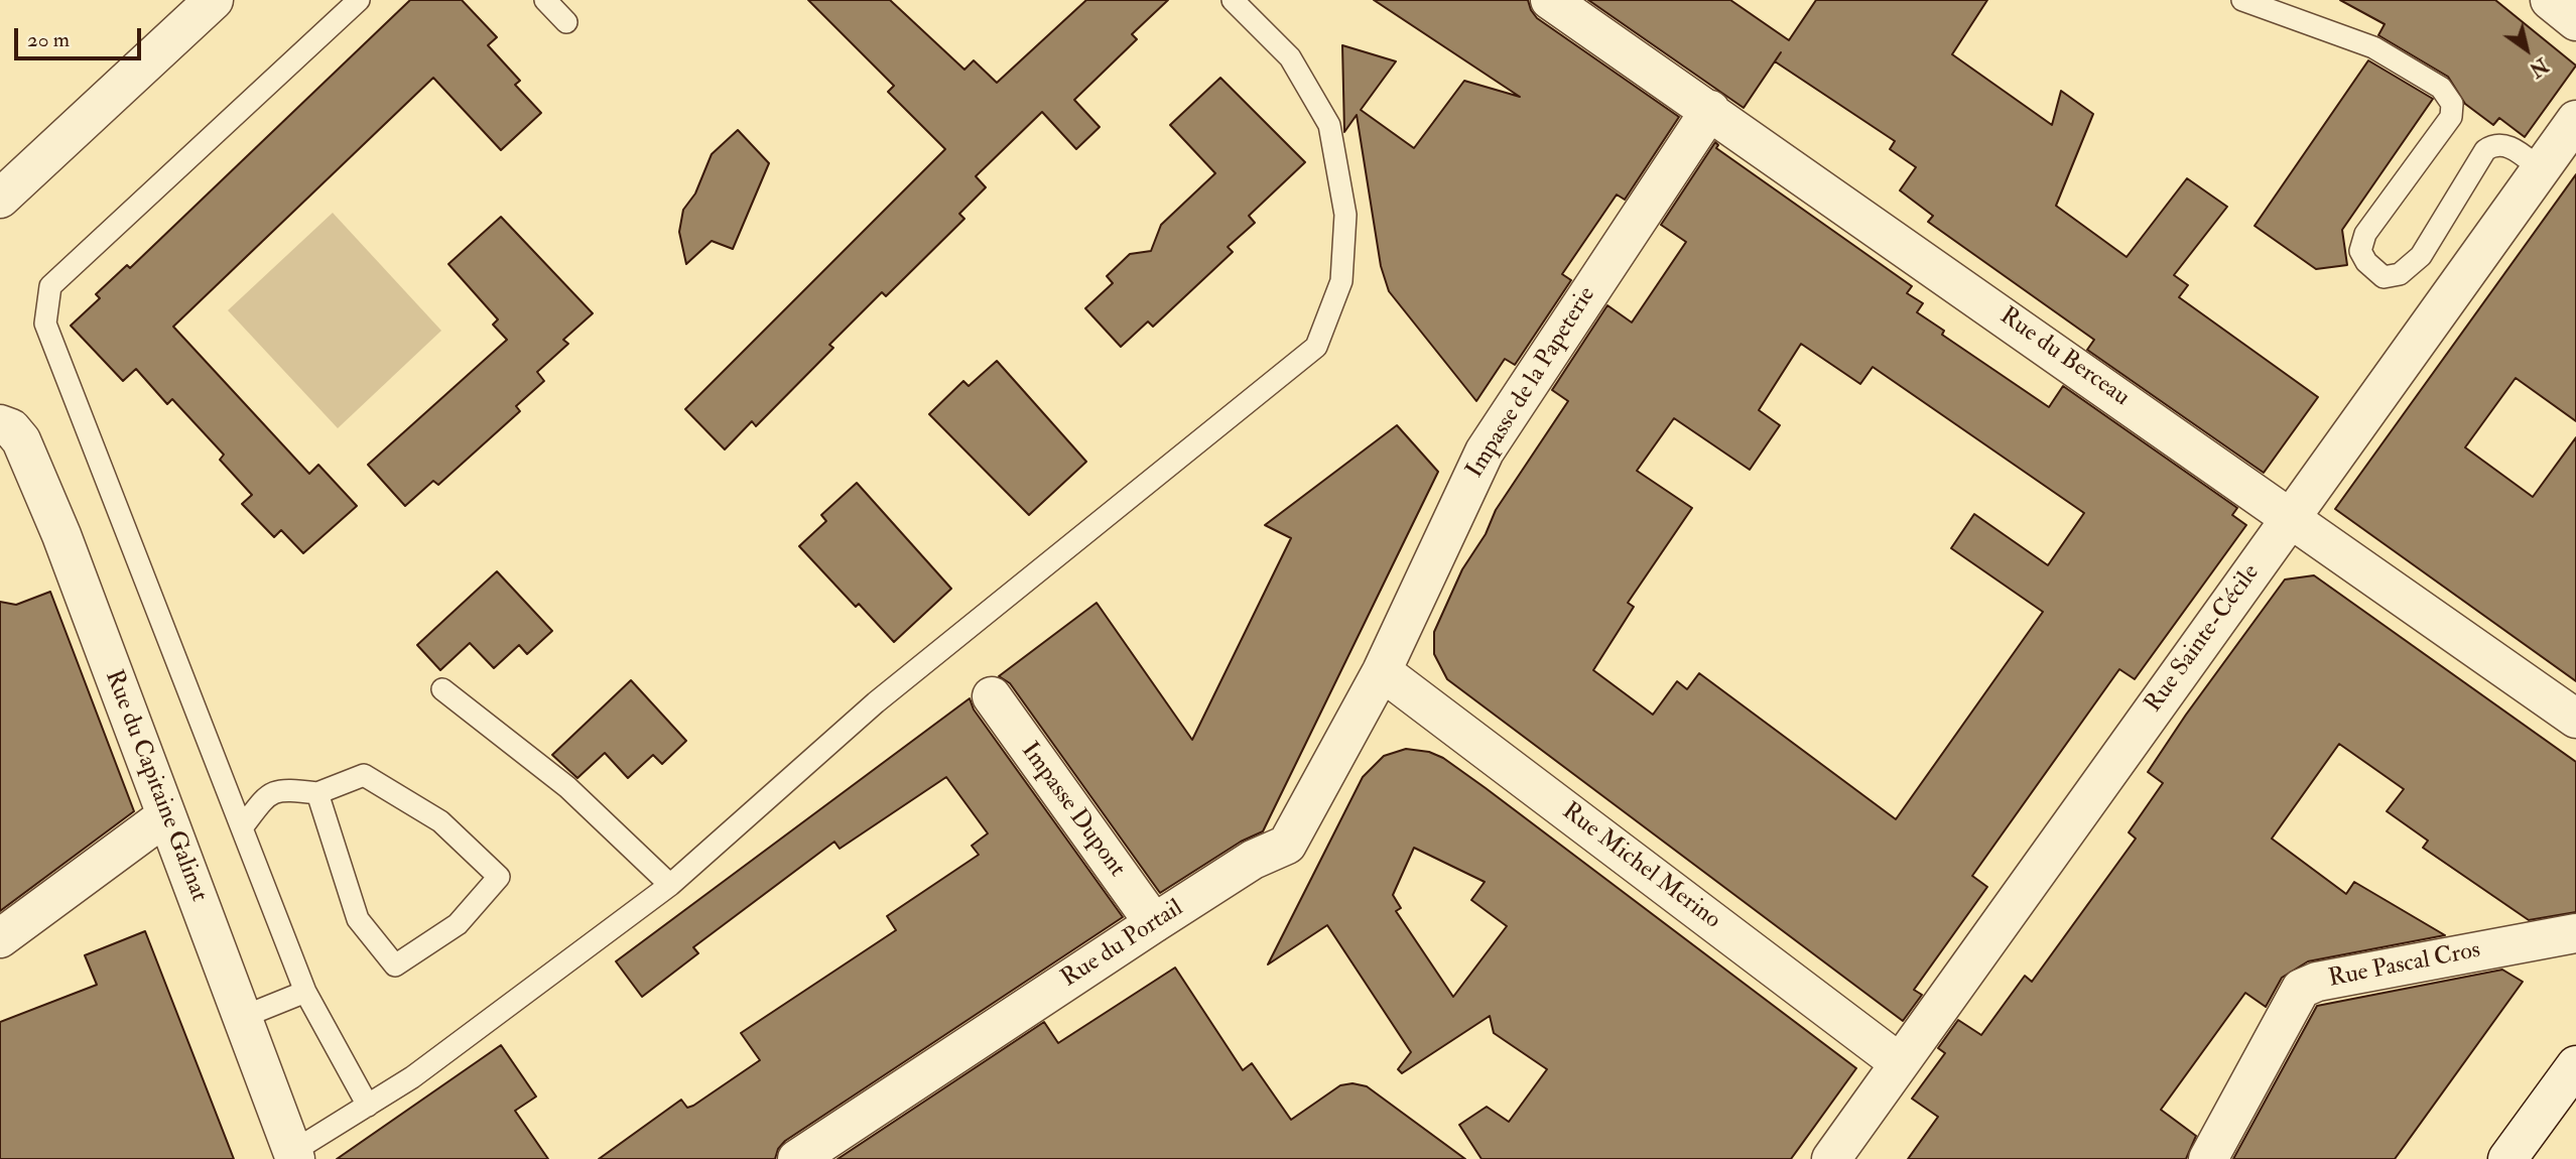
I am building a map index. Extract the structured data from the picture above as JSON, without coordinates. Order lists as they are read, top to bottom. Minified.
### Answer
{"streets":{"street":["Rue du Berceau","Impasse de la Papeterie","Rue Sainte-Cécile","Rue du Capitaine Galinat","Impasse Dupont","Rue Michel Merino","Rue du Portail","Rue Pascal Cros"]},"crossings":[["Rue du Berceau","Impasse de la Papeterie"],["Rue du Berceau","Rue Sainte-Cécile"],["Impasse de la Papeterie","Rue Michel Merino"],["Impasse de la Papeterie","Rue du Portail"],["Rue Sainte-Cécile","Rue Michel Merino"],["Impasse Dupont","Rue du Portail"],["Rue Michel Merino","Rue du Portail"]],"scale_bar":"20 m","north":"bottom right"}
